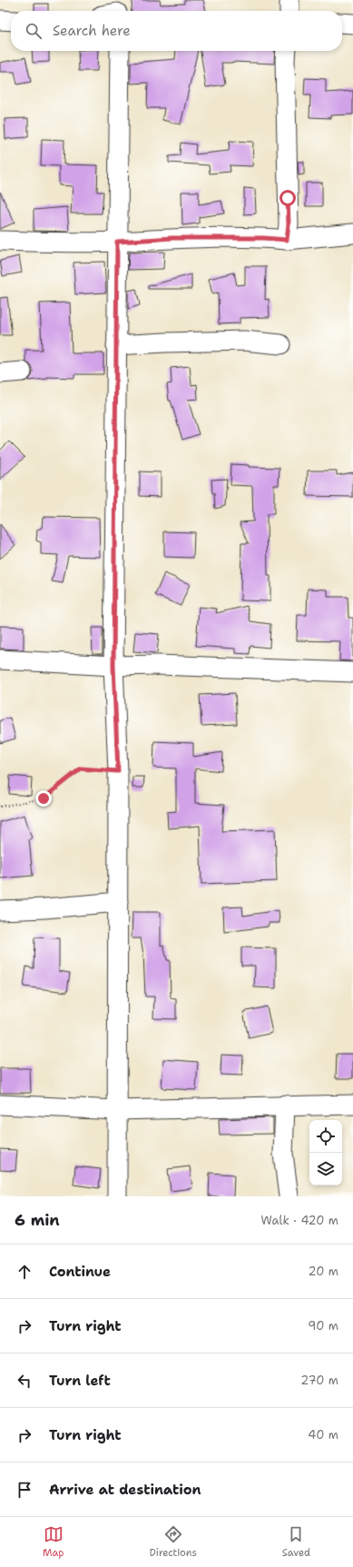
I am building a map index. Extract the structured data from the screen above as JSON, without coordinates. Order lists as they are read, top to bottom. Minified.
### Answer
{"page":{"search":"Search here","heading":["6 min","Walk · 420 m"],"list":[["Continue","20 m"],["Turn right","90 m"],["Turn left","270 m"],["Turn right","40 m"],"Arrive at destination"],"nav":["Map","Directions","Saved"]}}
